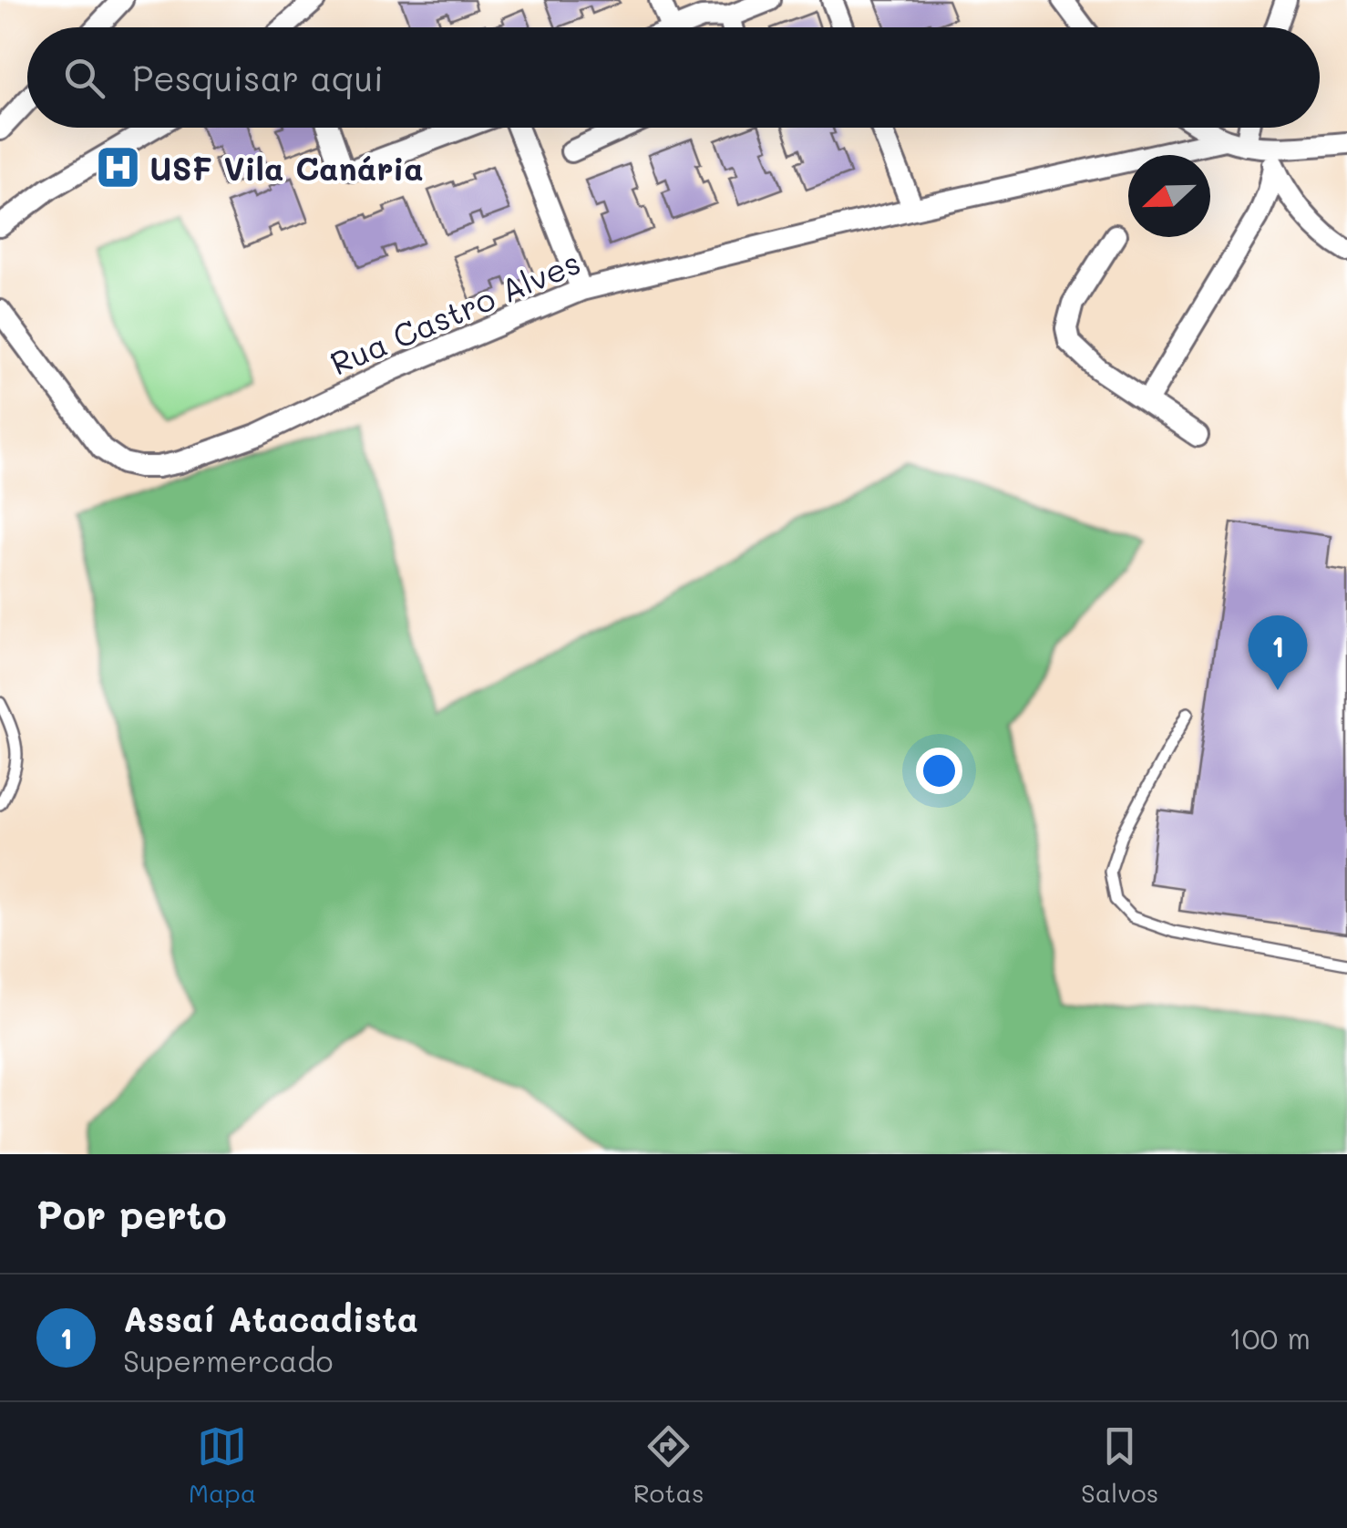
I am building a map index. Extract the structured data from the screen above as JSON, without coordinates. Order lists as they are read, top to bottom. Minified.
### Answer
{"streets":{"street":["Rua Castro Alves"]},"places":{"hospital":["USF Vila Canária"]},"north":"left","page":{"search":"Pesquisar aqui","pins":"1","heading":"Por perto","list":[{"mark":"1","name":"Assaí Atacadista","note":"Supermercado","value":"100 m"}],"nav":["Mapa","Rotas","Salvos"]}}
